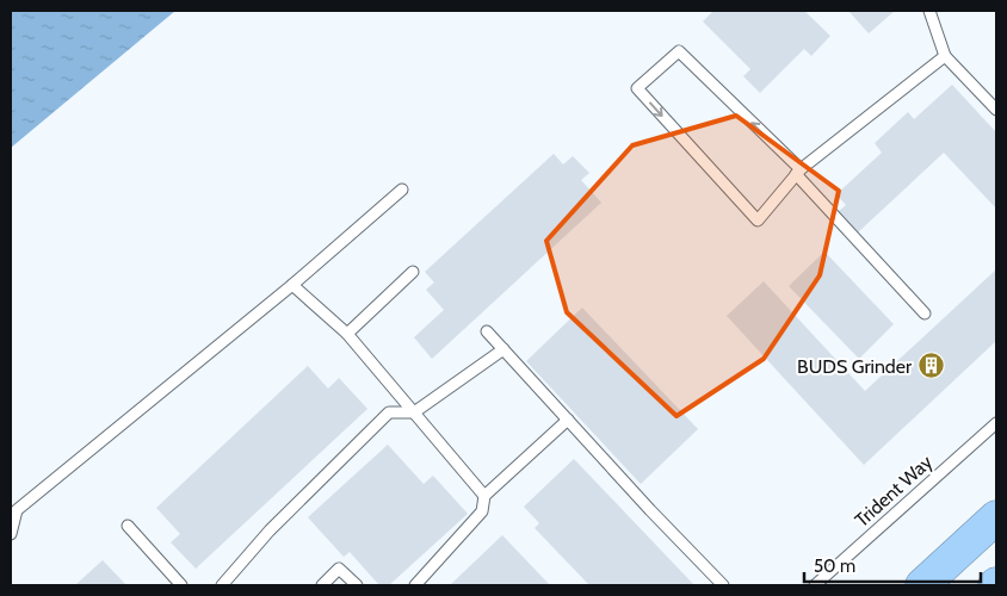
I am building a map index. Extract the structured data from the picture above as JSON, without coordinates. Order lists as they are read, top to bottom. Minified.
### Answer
{"streets":{"lane":["Trident Way"]},"places":{"building":["BUDS Grinder"]},"scale_bar":"50 m"}
